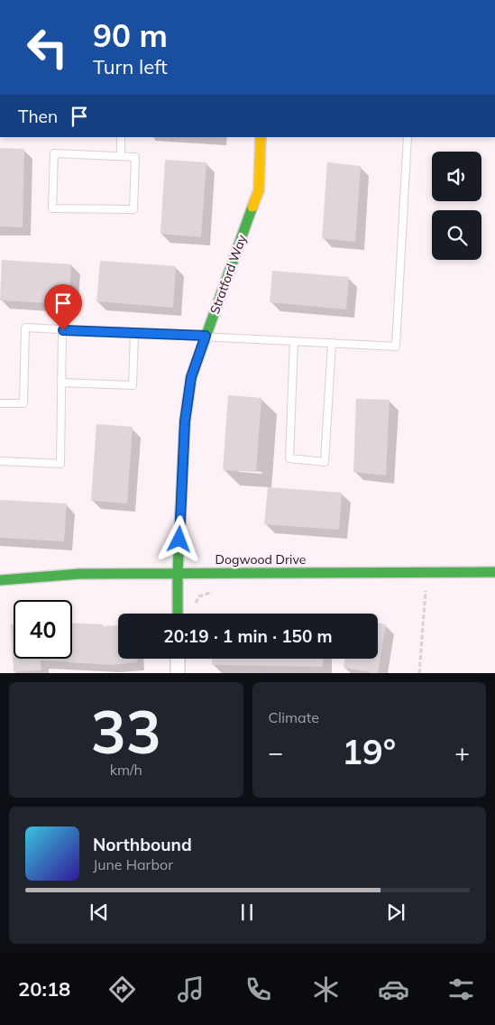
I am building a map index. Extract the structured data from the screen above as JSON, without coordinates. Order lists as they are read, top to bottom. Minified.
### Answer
{"streets":{"street":["Stratford Way","Dogwood Drive"]},"crossings":[["Stratford Way","Dogwood Drive"]],"page":{"turn":["90 m","Turn left"],"then":"Then","limit":"40","trip":"20:19 · 1 min · 150 m","tile":[["33","km/h"],"Climate"],"heat":["−","19°","+"],"song":["Northbound","June Harbor"],"tabs":"20:18"}}
